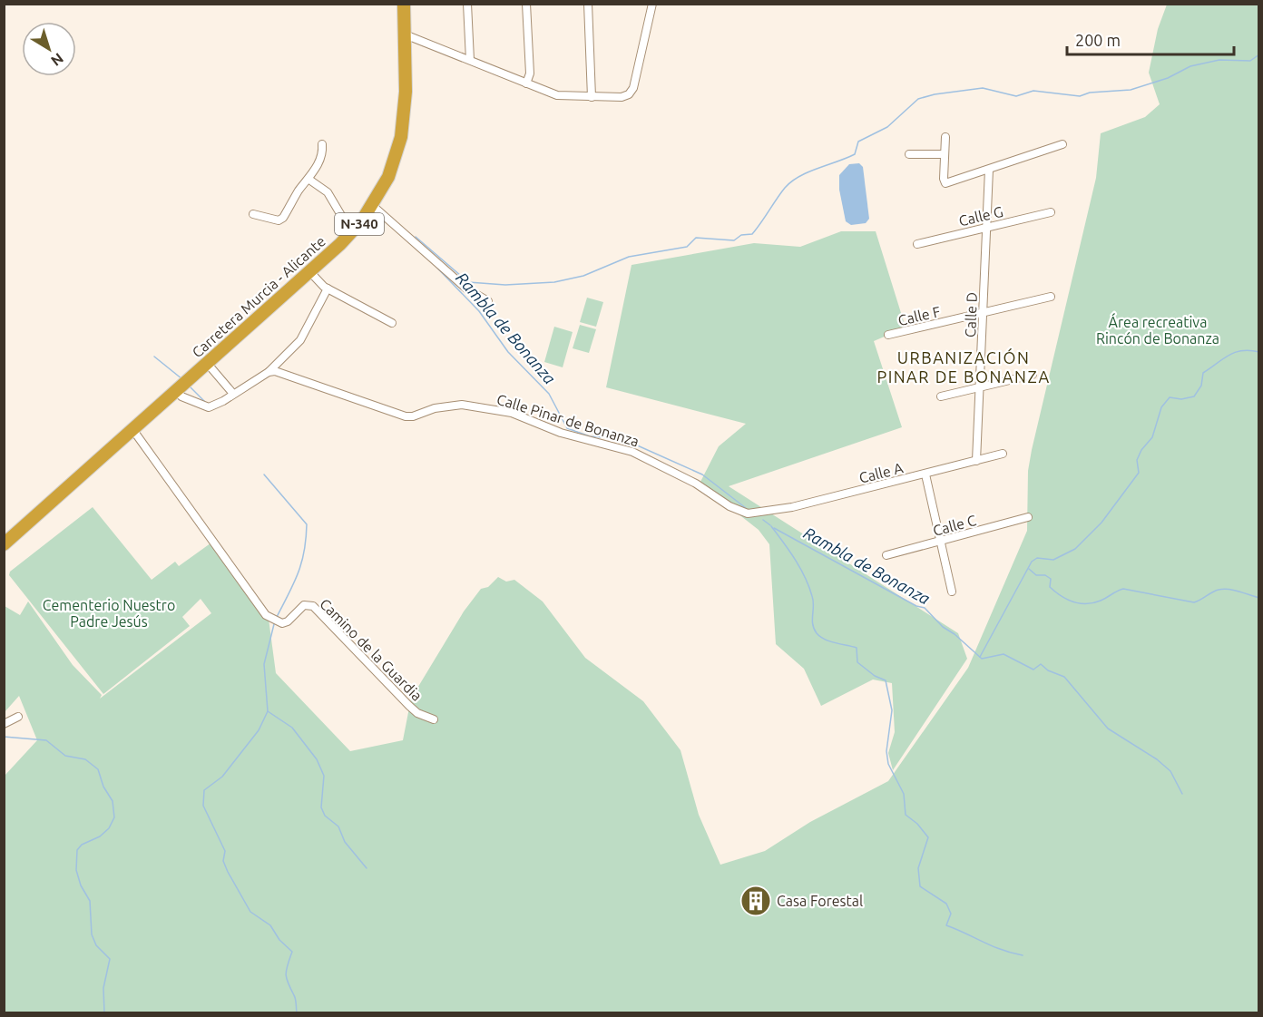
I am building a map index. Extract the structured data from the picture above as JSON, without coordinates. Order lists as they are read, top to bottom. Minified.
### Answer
{"streets":{"highway":["N-340","Carretera Murcia - Alicante"],"street":["Calle G","Calle D","Calle F","Calle Pinar de Bonanza","Calle A","Calle C","Camino de la Guardia"]},"crossings":[["Calle G","Calle D"],["Carretera Murcia - Alicante","Camino de la Guardia"],["Calle D","Calle F"],["Calle D","Calle A"],["Calle Pinar de Bonanza","Calle A"]],"districts":["URBANIZACIÓN PINAR DE BONANZA"],"water":["Rambla de Bonanza"],"parks":["Área recreativa Rincón de Bonanza","Cementerio Nuestro Padre Jesús"],"places":{"building":["Casa Forestal"]},"scale_bar":"200 m","north":"bottom right"}
